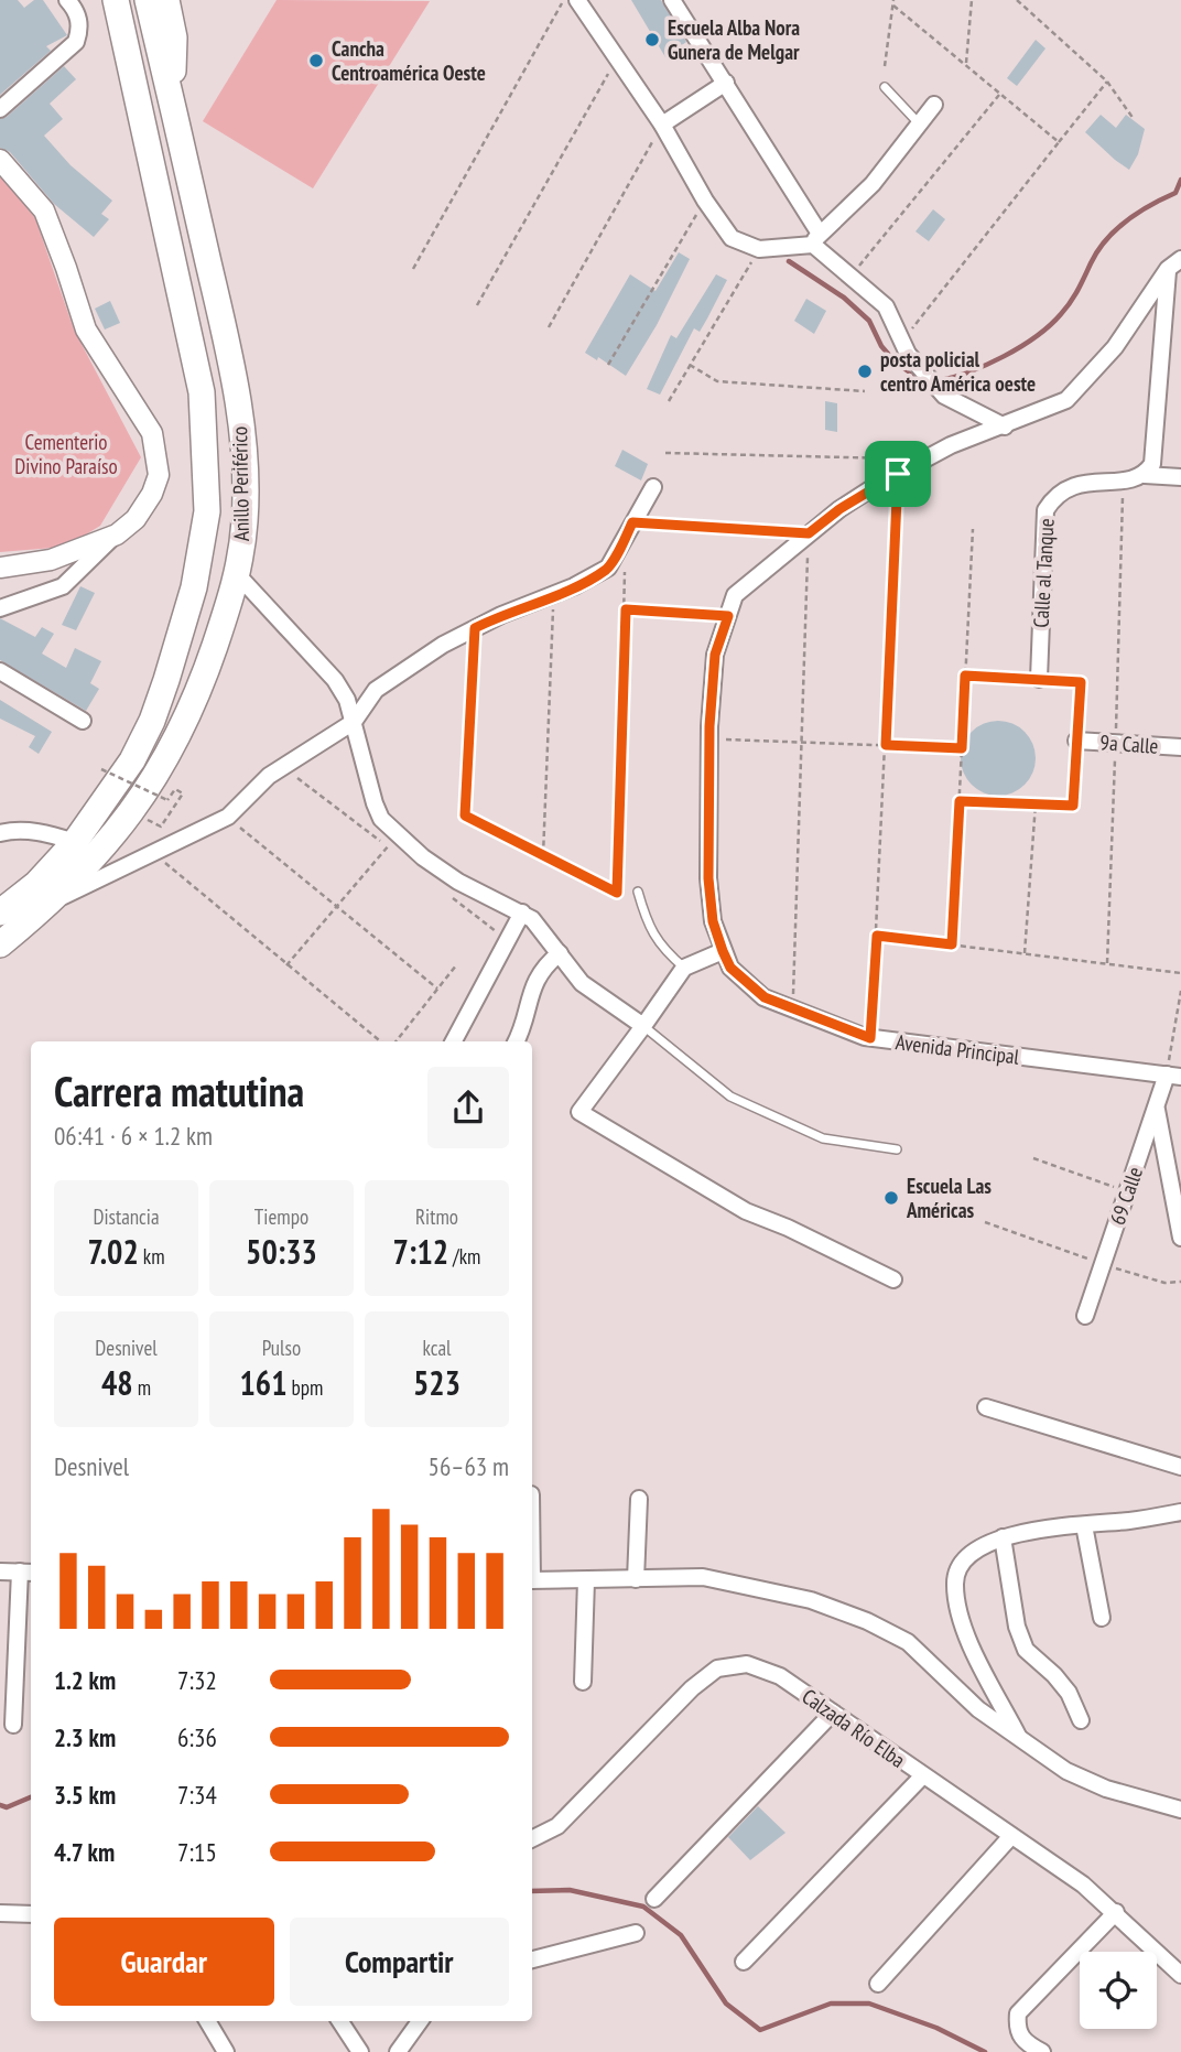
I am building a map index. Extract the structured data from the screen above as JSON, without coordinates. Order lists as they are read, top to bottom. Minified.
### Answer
{"streets":{"highway":["Anillo Periférico"],"street":["Calle al Tanque","9a Calle","Avenida Principal","69 Calle","Calzada Río Elba"]},"crossings":[["Avenida Principal","69 Calle"]],"parks":["Cementerio Divino Paraíso"],"places":["Escuela Alba Nora Gunera de Melgar","Cancha Centroamérica Oeste","posta policial centro América oeste","Escuela Las Américas"],"page":{"heading":["Carrera matutina","06:41 · 6 × 1.2 km"],"stats":[["Distancia","7.02 km"],["Tiempo","50:33"],["Ritmo","7:12 /km"],["Desnivel","48 m"],["Pulso","161 bpm"],["kcal","523"]],"chart":["Desnivel","56–63 m"],"list":[{"name":"1.2 km","note":"7:32"},{"name":"2.3 km","note":"6:36"},{"name":"3.5 km","note":"7:34"},{"name":"4.7 km","note":"7:15"}],"buttons":["Guardar","Compartir"]}}
